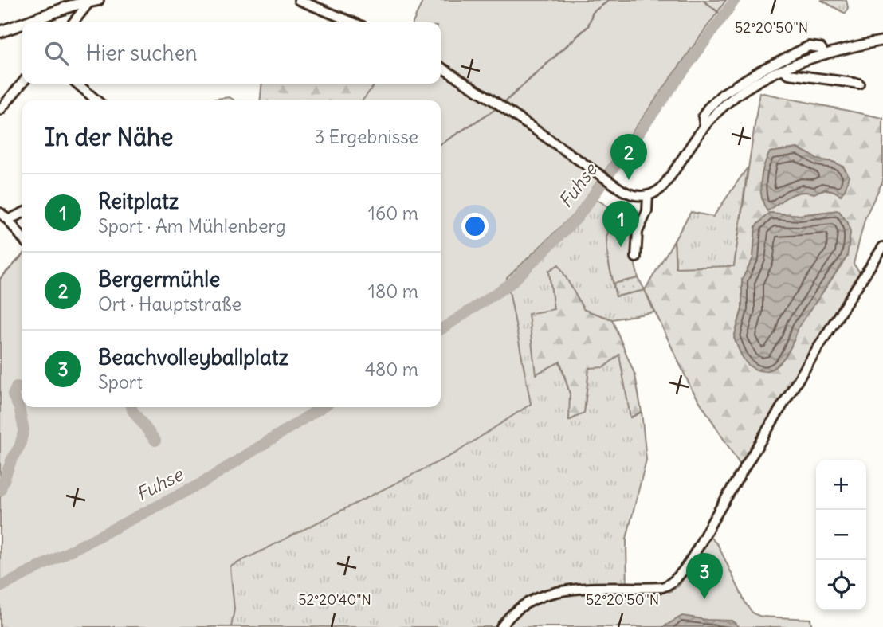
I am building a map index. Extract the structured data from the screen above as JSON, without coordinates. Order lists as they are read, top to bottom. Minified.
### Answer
{"water":["Fuhse"],"page":{"search":"Hier suchen","heading":["In der Nähe","3 Ergebnisse"],"pins":["2","1","3"],"list":[{"mark":"1","name":"Reitplatz","note":"Sport · Am Mühlenberg","value":"160 m"},{"mark":"2","name":"Bergermühle","note":"Ort · Hauptstraße","value":"180 m"},{"mark":"3","name":"Beachvolleyballplatz","note":"Sport","value":"480 m"}],"map_buttons":["+","−"]},"coordinates":["52°20'50\"N","52°20'40\"N"]}
